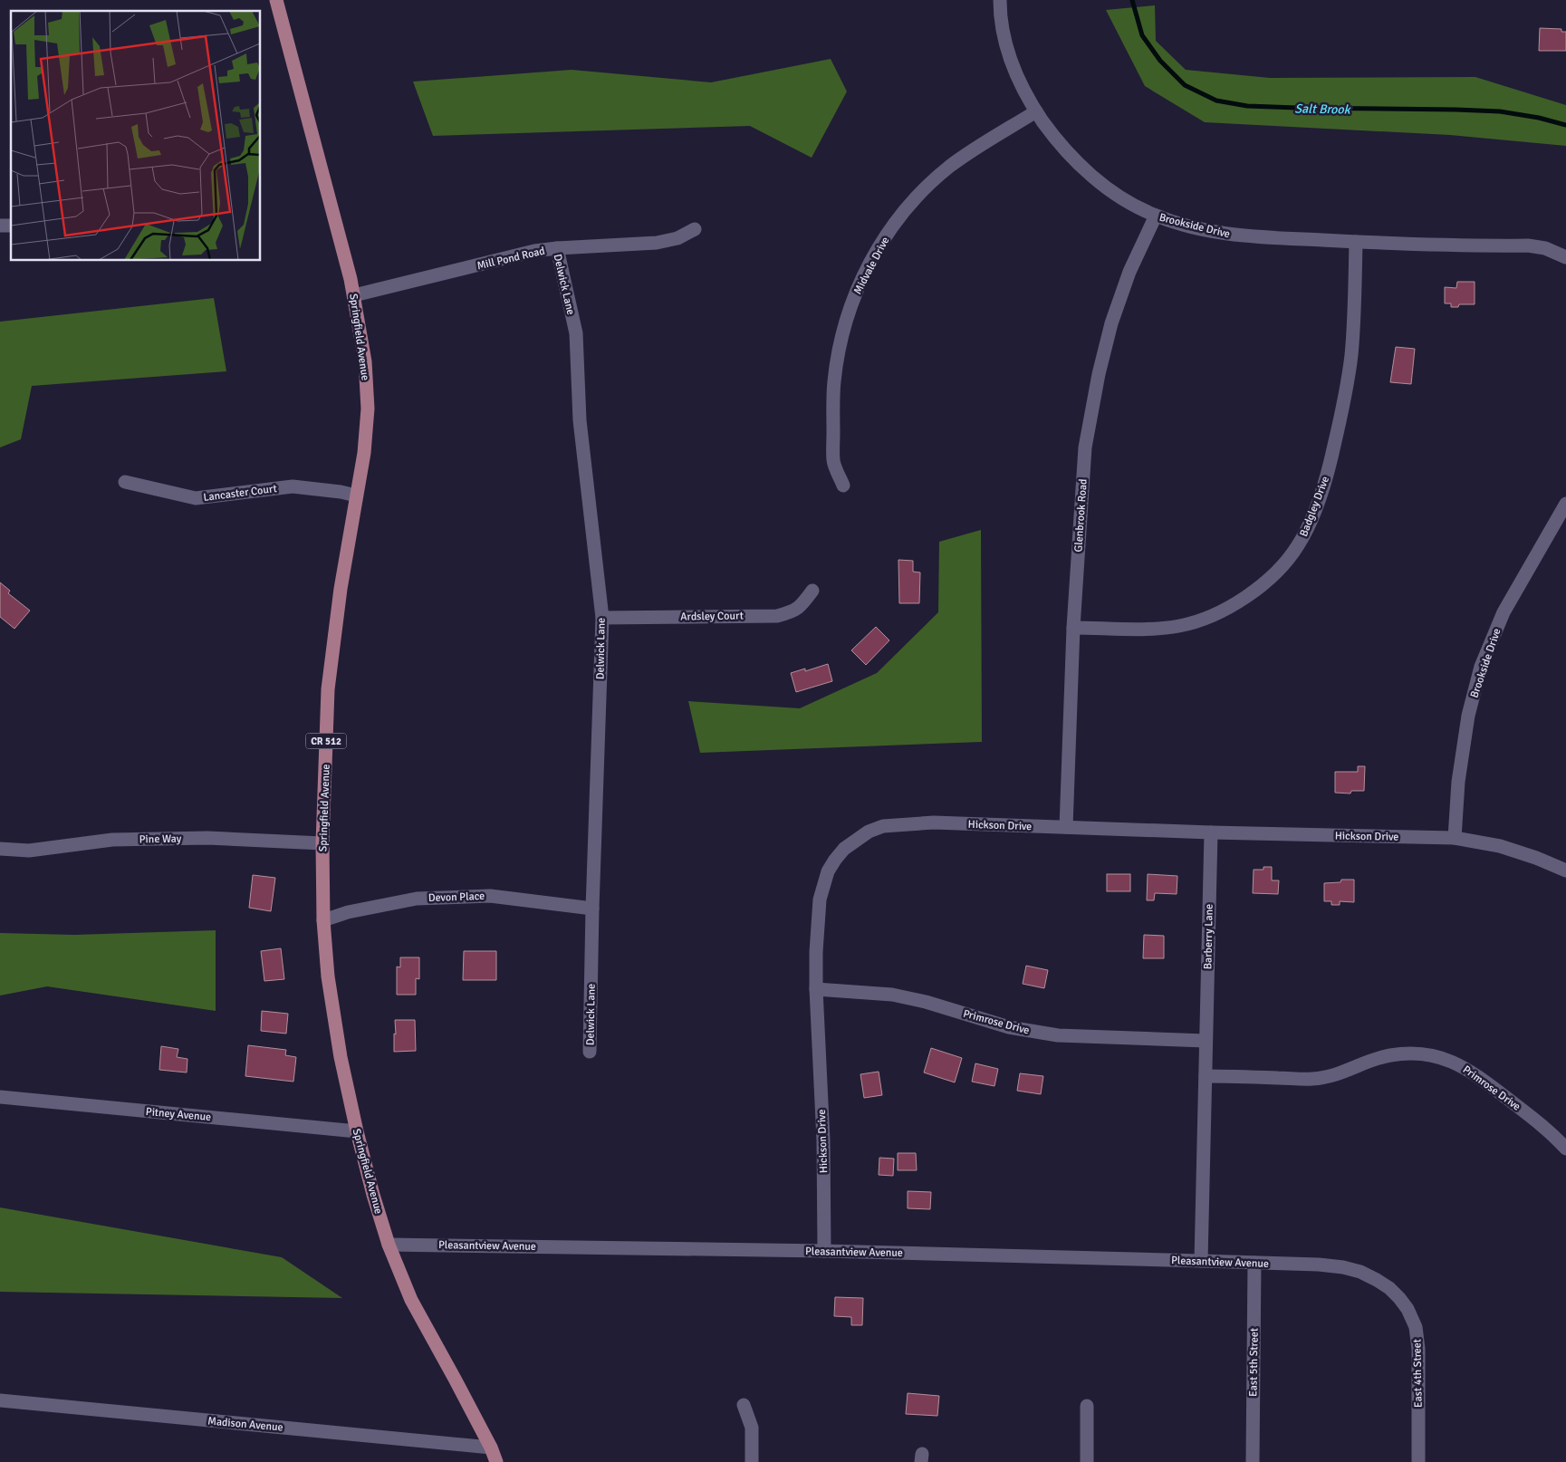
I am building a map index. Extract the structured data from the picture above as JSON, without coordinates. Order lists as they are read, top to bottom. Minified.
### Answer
{"streets":{"main road":["Springfield Avenue","CR 512"],"street":["Brookside Drive","Mill Pond Road","Midvale Drive","Delwick Lane","Lancaster Court","Badgley Drive","Glenbrook Road","Ardsley Court","Hickson Drive","Pine Way","Devon Place","Barberry Lane","Primrose Drive","Pitney Avenue","Pleasantview Avenue","East 5th Street","East 4th Street","Madison Avenue"]},"crossings":[["Brookside Drive","Midvale Drive"],["Brookside Drive","Badgley Drive"],["Brookside Drive","Glenbrook Road"],["Brookside Drive","Hickson Drive"],["Mill Pond Road","Delwick Lane"],["Mill Pond Road","Springfield Avenue"],["Delwick Lane","Ardsley Court"],["Delwick Lane","Devon Place"],["Springfield Avenue","Lancaster Court"],["Springfield Avenue","Pine Way"],["Springfield Avenue","Devon Place"],["Springfield Avenue","Pitney Avenue"],["Springfield Avenue","Pleasantview Avenue"],["Springfield Avenue","Madison Avenue"],["Badgley Drive","Glenbrook Road"],["Glenbrook Road","Hickson Drive"],["Hickson Drive","Barberry Lane"],["Hickson Drive","Primrose Drive"],["Hickson Drive","Pleasantview Avenue"],["Barberry Lane","Primrose Drive"],["Pleasantview Avenue","East 5th Street"],["Pleasantview Avenue","East 4th Street"]],"water":["Salt Brook"]}
